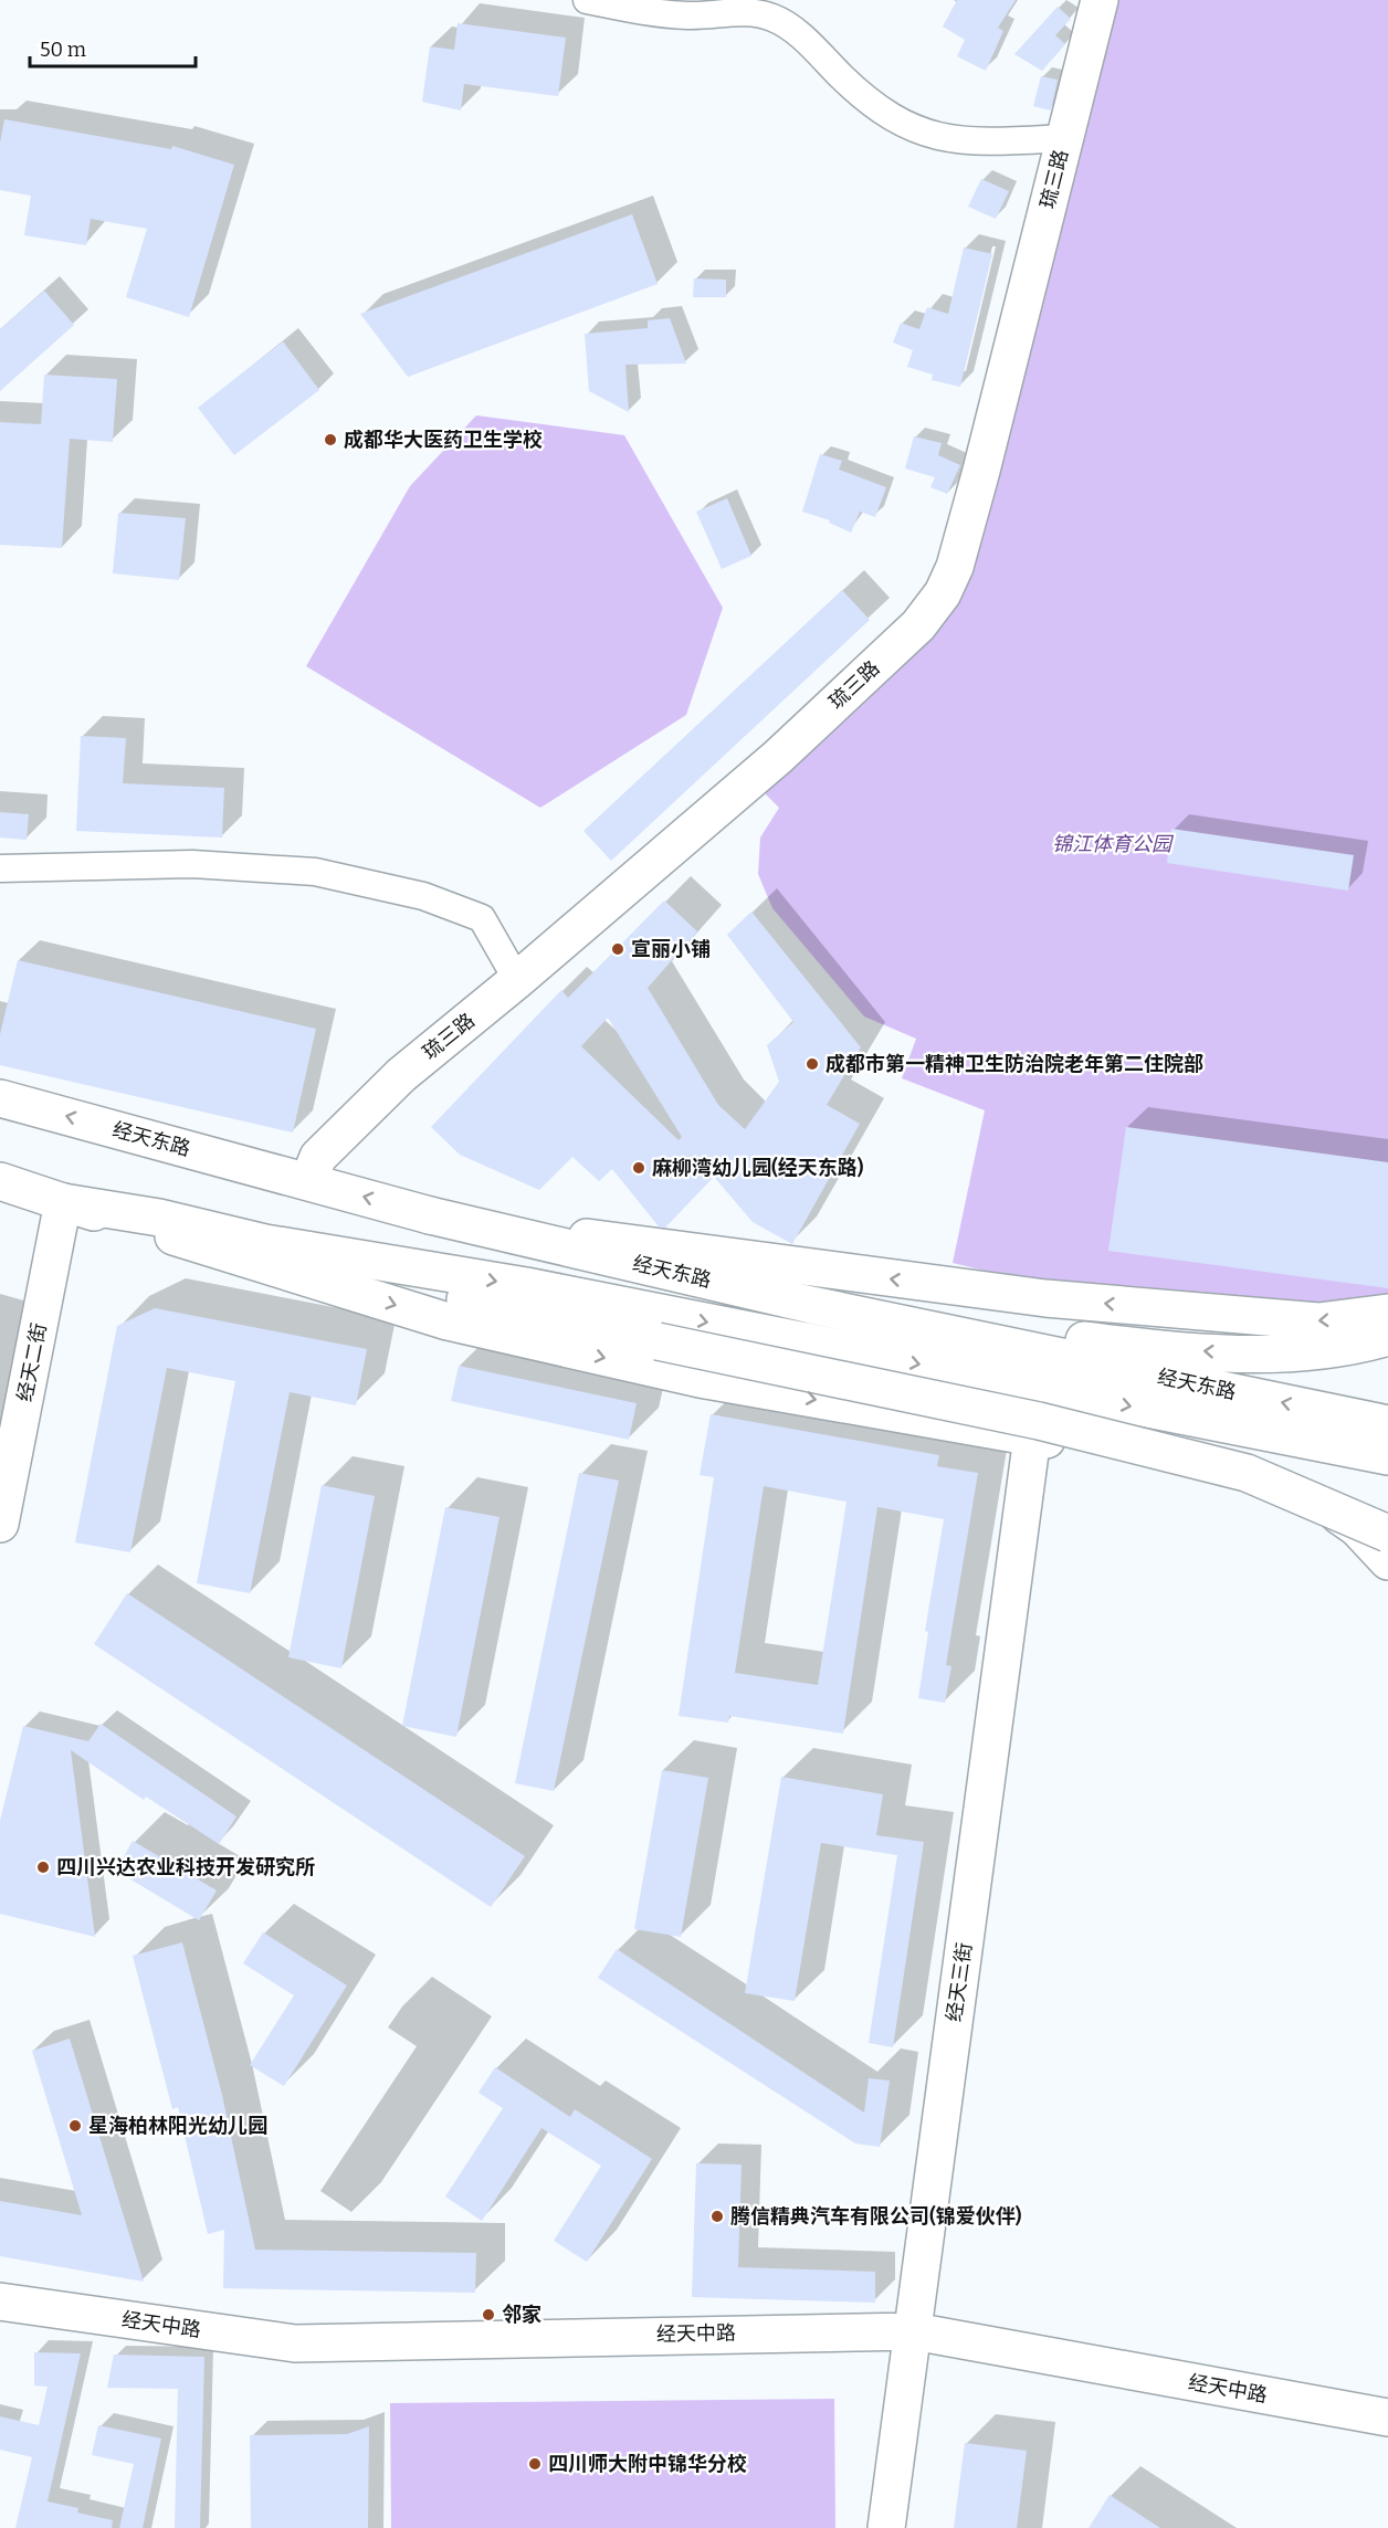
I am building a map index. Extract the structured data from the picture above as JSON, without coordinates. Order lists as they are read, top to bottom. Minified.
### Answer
{"streets":{"main road":["琉三路","经天东路","经天二街","经天三街","经天中路"]},"crossings":[["琉三路","经天东路"],["经天东路","经天二街"],["经天三街","经天中路"]],"parks":["锦江体育公园"],"places":["成都华大医药卫生学校","宣丽小铺","成都市第一精神卫生防治院老年第二住院部","麻柳湾幼儿园(经天东路)","四川兴达农业科技开发研究所","星海柏林阳光幼儿园","腾信精典汽车有限公司(锦爱伙伴)","邻家","四川师大附中锦华分校"],"scale_bar":"50 m"}
